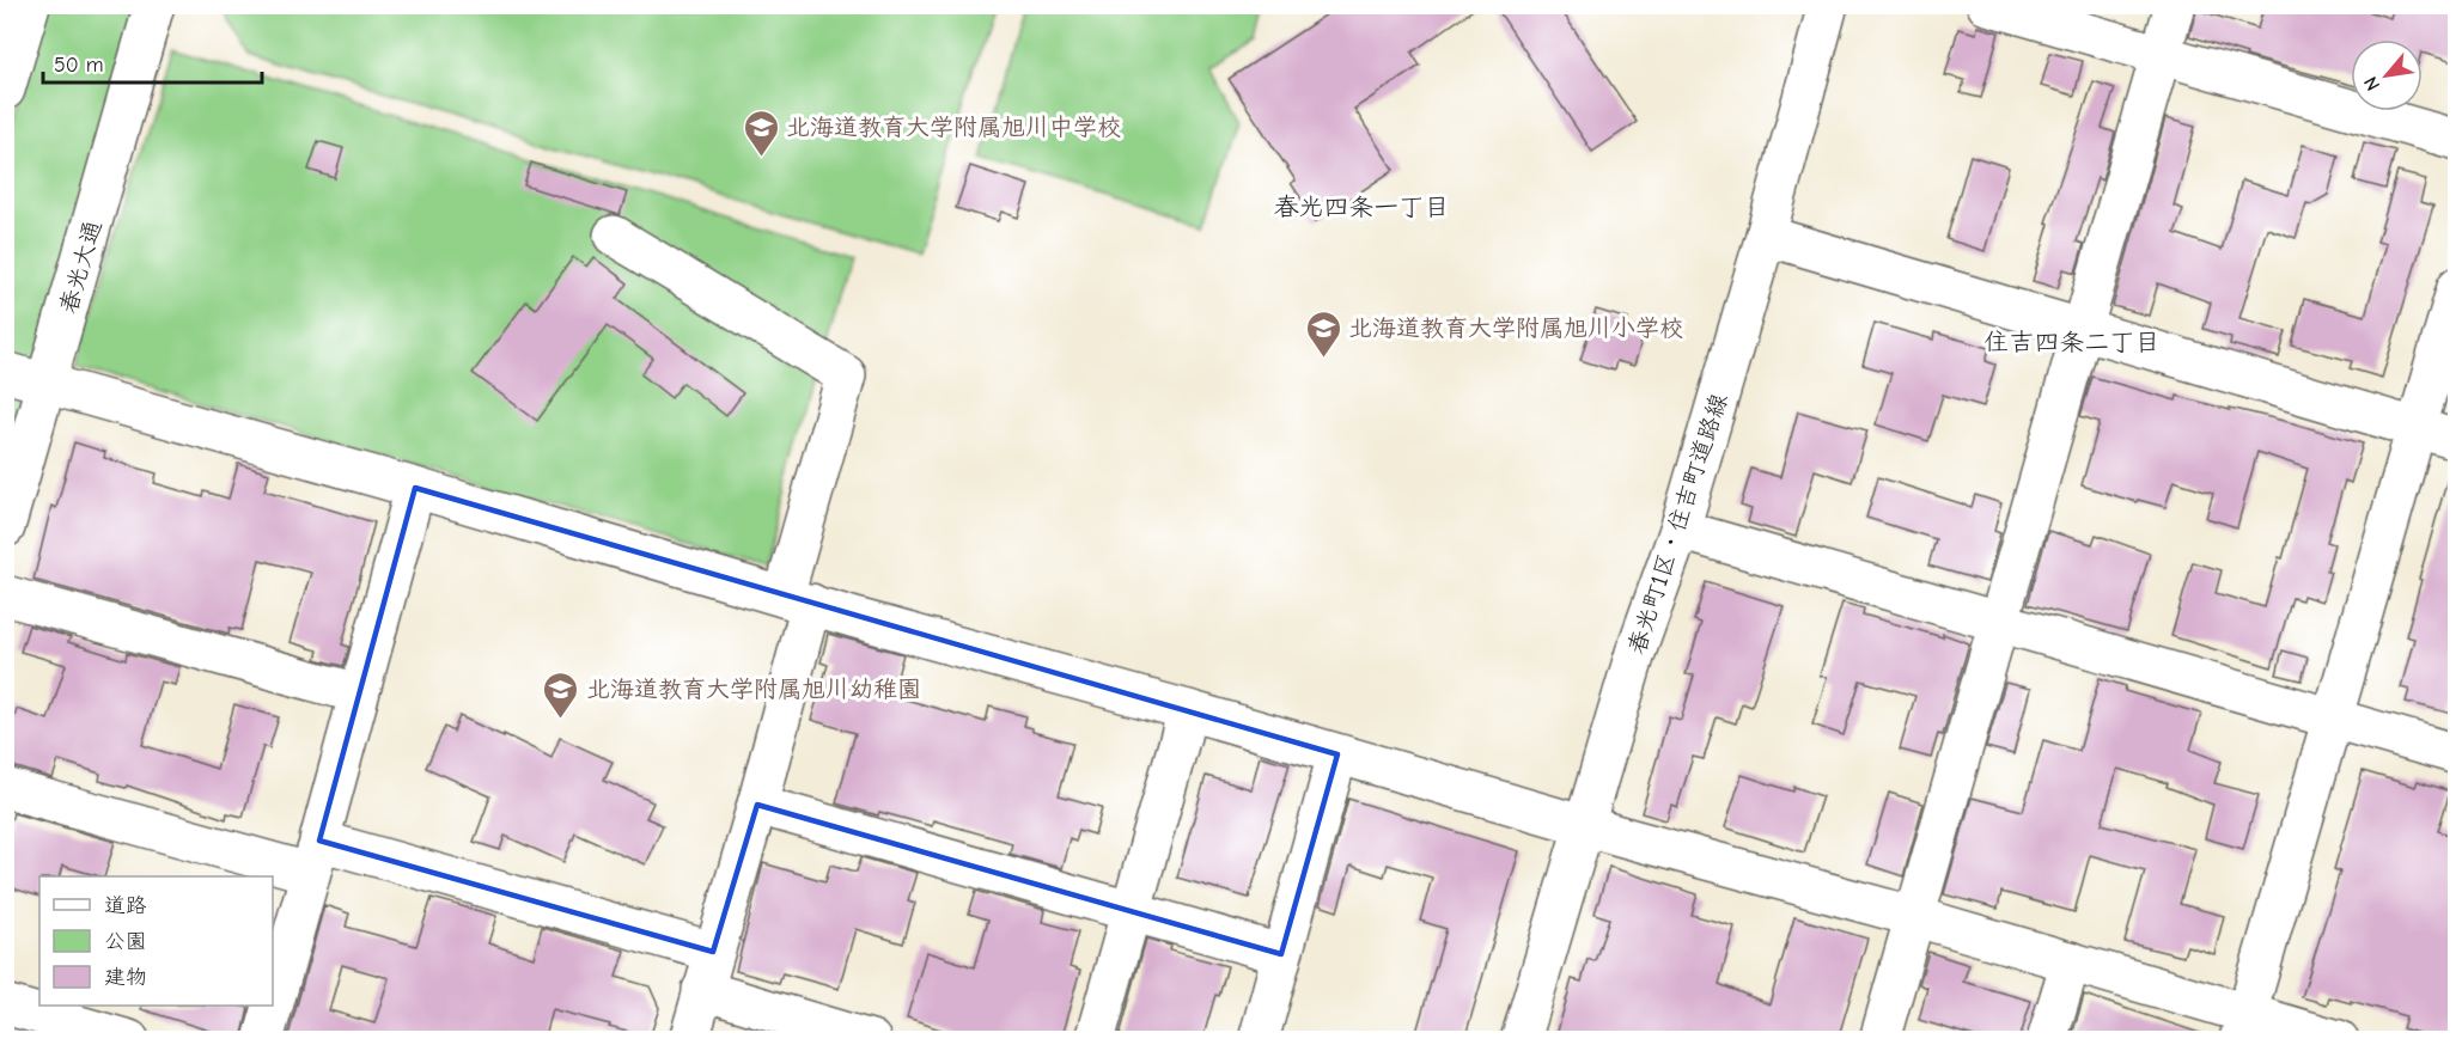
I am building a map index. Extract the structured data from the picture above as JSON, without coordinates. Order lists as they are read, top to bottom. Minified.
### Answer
{"streets":{"street":["春光大通","春光町1区・住吉町道路線"]},"districts":["春光四条一丁目","住吉四条二丁目"],"places":{"school or university":["北海道教育大学附属旭川中学校","北海道教育大学附属旭川小学校","北海道教育大学附属旭川幼稚園"]},"legend":["道路","公園","建物"],"scale_bar":"50 m","north":"bottom left"}
